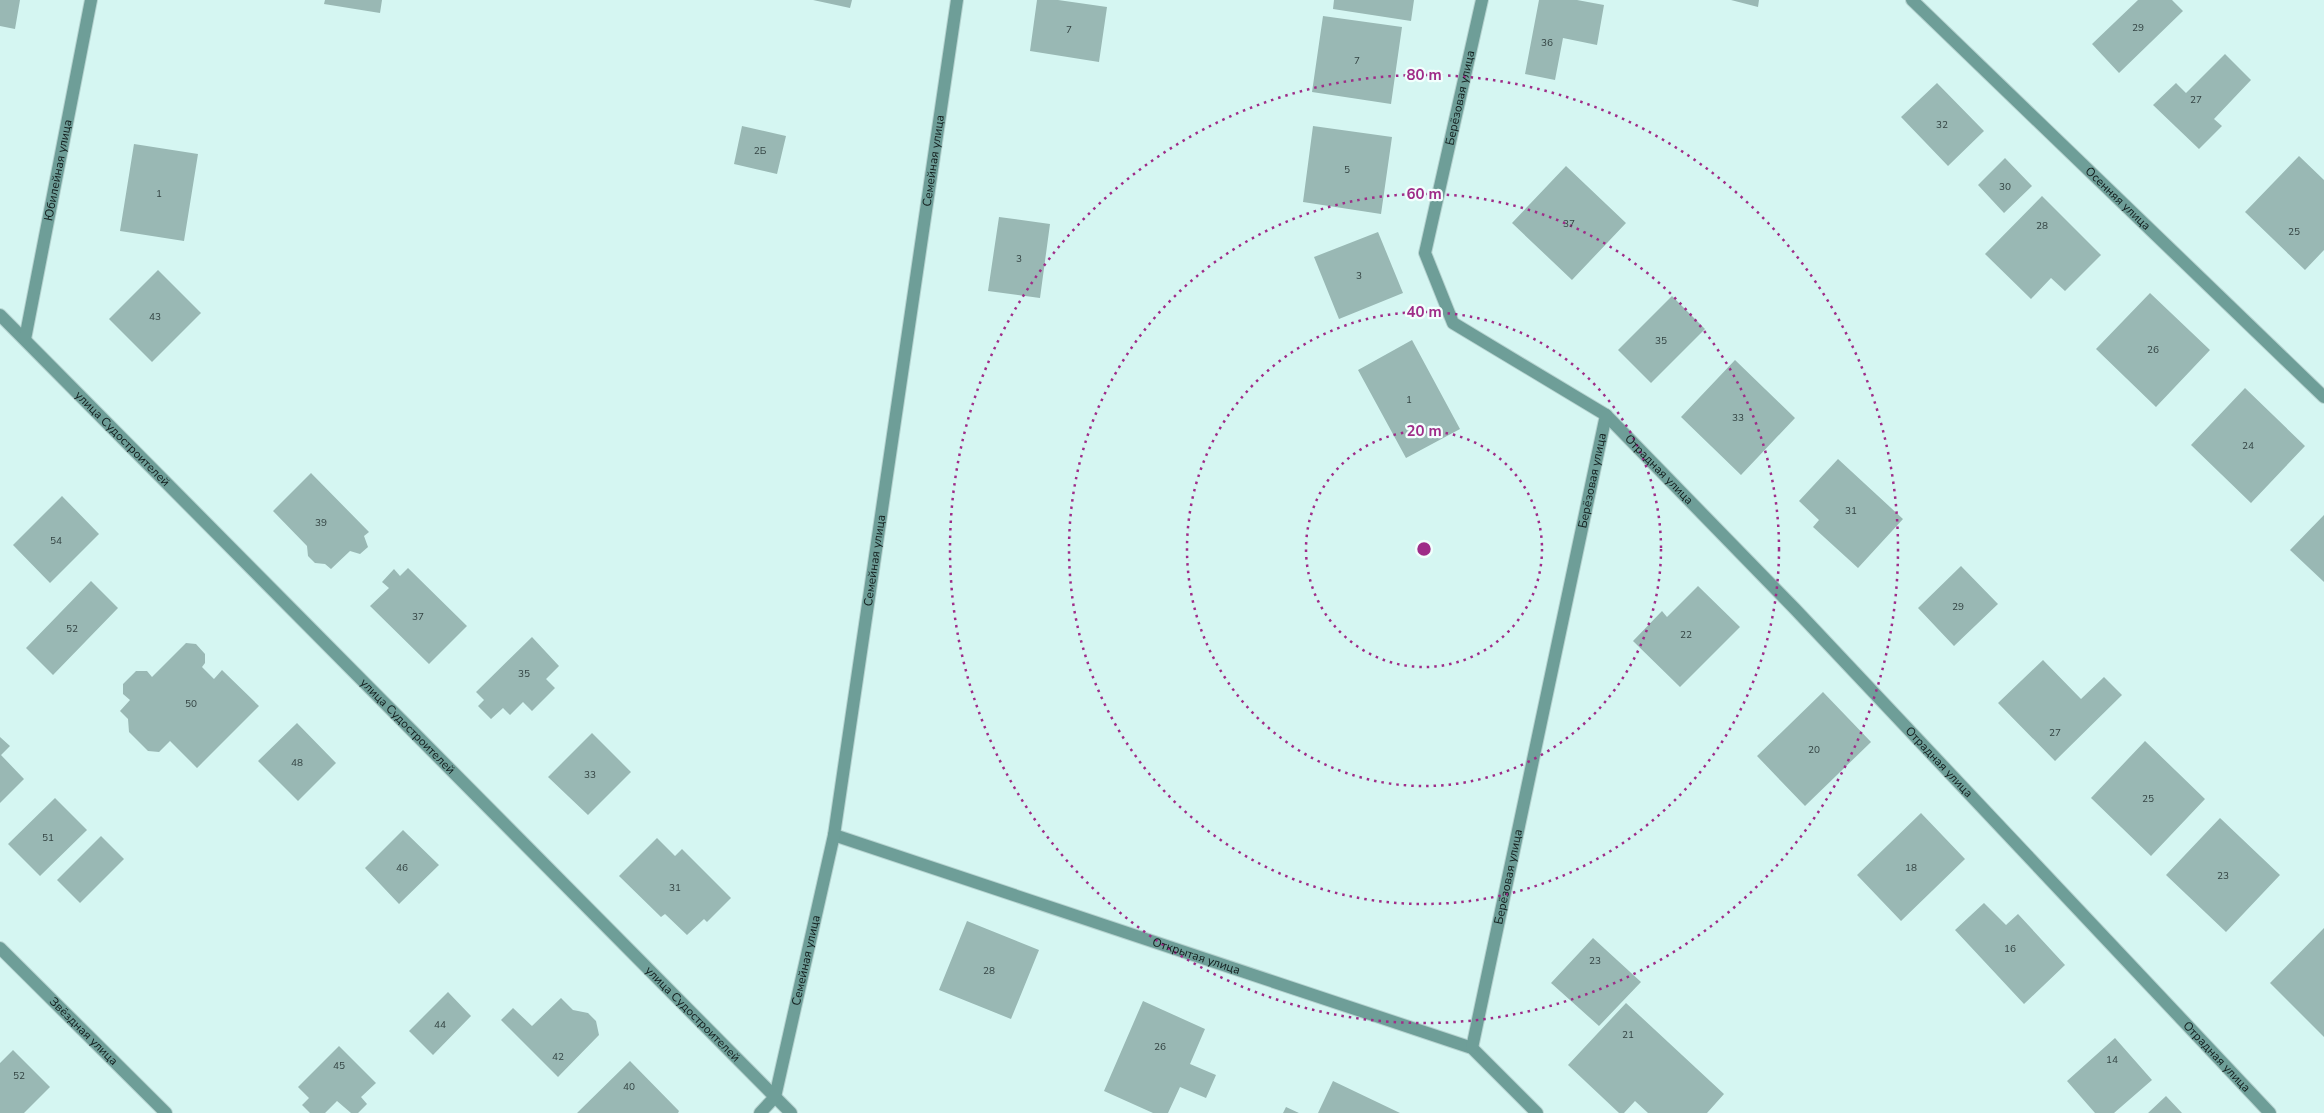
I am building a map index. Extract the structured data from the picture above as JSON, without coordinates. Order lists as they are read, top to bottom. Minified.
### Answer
{"streets":{"street":["Берёзовая улица","Семейная улица","Юбилейная улица","Осенняя улица","улица Судостроителей","Отрадная улица","Открытая улица","Звёздная улица"]},"crossings":[["Берёзовая улица","Отрадная улица"],["Берёзовая улица","Открытая улица"],["Семейная улица","улица Судостроителей"],["Семейная улица","Открытая улица"],["Юбилейная улица","улица Судостроителей"]],"house_numbers":["29","7","36","7","27","32","2Б","5","30","1","37","28","25","3","3","43","35","26","1","33","24","31","39","54","29","37","52","22","35","50","27","20","48","33","25","51","46","18","23","31","16","23","28","44","21","26","42","14","45","52","40"],"rings":["80 m","60 m","40 m","20 m"]}
